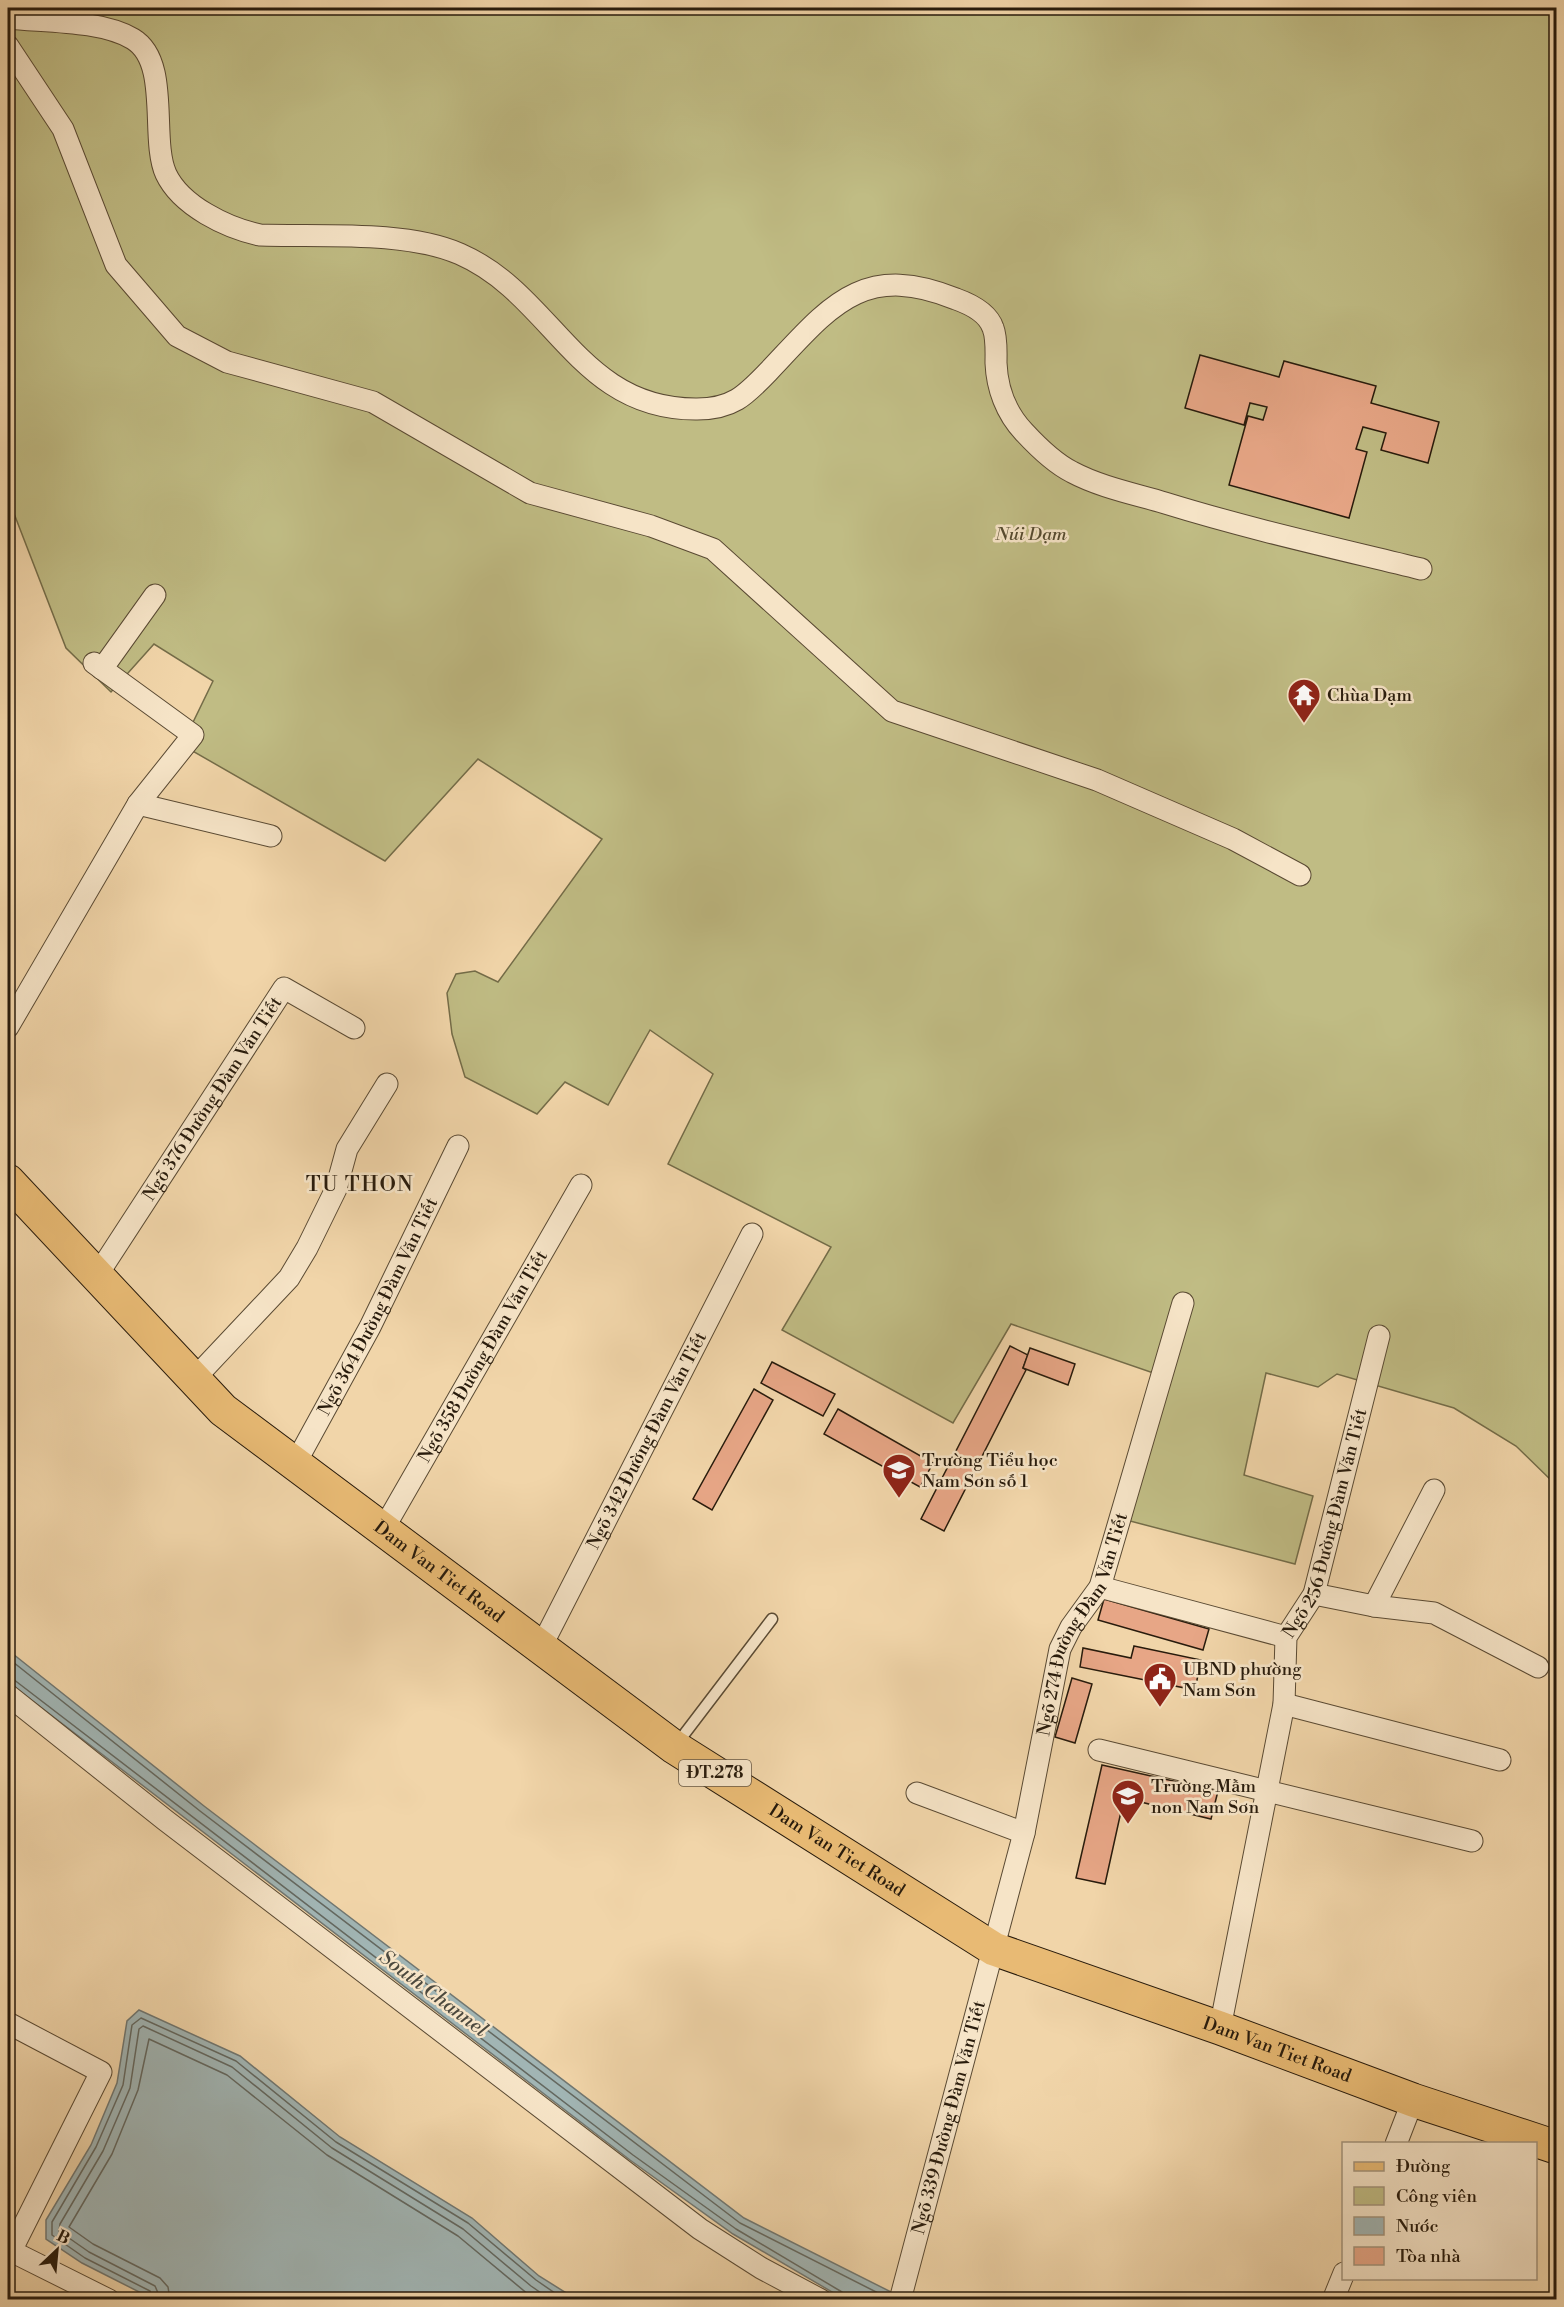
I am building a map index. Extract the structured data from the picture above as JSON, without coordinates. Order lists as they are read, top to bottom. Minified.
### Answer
{"streets":{"main road":["Dam Van Tiet Road","ĐT.278"],"street":["Ngõ 376 Đường Đàm Văn Tiết","Ngõ 364 Đường Đàm Văn Tiết","Ngõ 358 Đường Đàm Văn Tiết","Ngõ 342 Đường Đàm Văn Tiết","Ngõ 256 Đường Đàm Văn Tiết","Ngõ 274 Đường Đàm Văn Tiết","Ngõ 339 Đường Đàm Văn Tiết"]},"crossings":[["Ngõ 376 Đường Đàm Văn Tiết","Dam Van Tiet Road"],["Ngõ 364 Đường Đàm Văn Tiết","Dam Van Tiet Road"],["Ngõ 358 Đường Đàm Văn Tiết","Dam Van Tiet Road"],["Ngõ 342 Đường Đàm Văn Tiết","Dam Van Tiet Road"],["Ngõ 256 Đường Đàm Văn Tiết","Dam Van Tiet Road"],["Dam Van Tiet Road","Ngõ 274 Đường Đàm Văn Tiết"],["Dam Van Tiet Road","Ngõ 339 Đường Đàm Văn Tiết"],["Ngõ 274 Đường Đàm Văn Tiết","Ngõ 339 Đường Đàm Văn Tiết"]],"districts":["TU THON"],"water":["South Channel"],"parks":["Núi Dạm"],"places":{"temple":["Chùa Dạm"],"school or university":["Trường Tiểu học Nam Sơn số 1","Trường Mầm non Nam Sơn"],"public building":["UBND phường Nam Sơn"]},"legend":["Đường","Công viên","Nước","Tòa nhà"],"north":"top right"}
